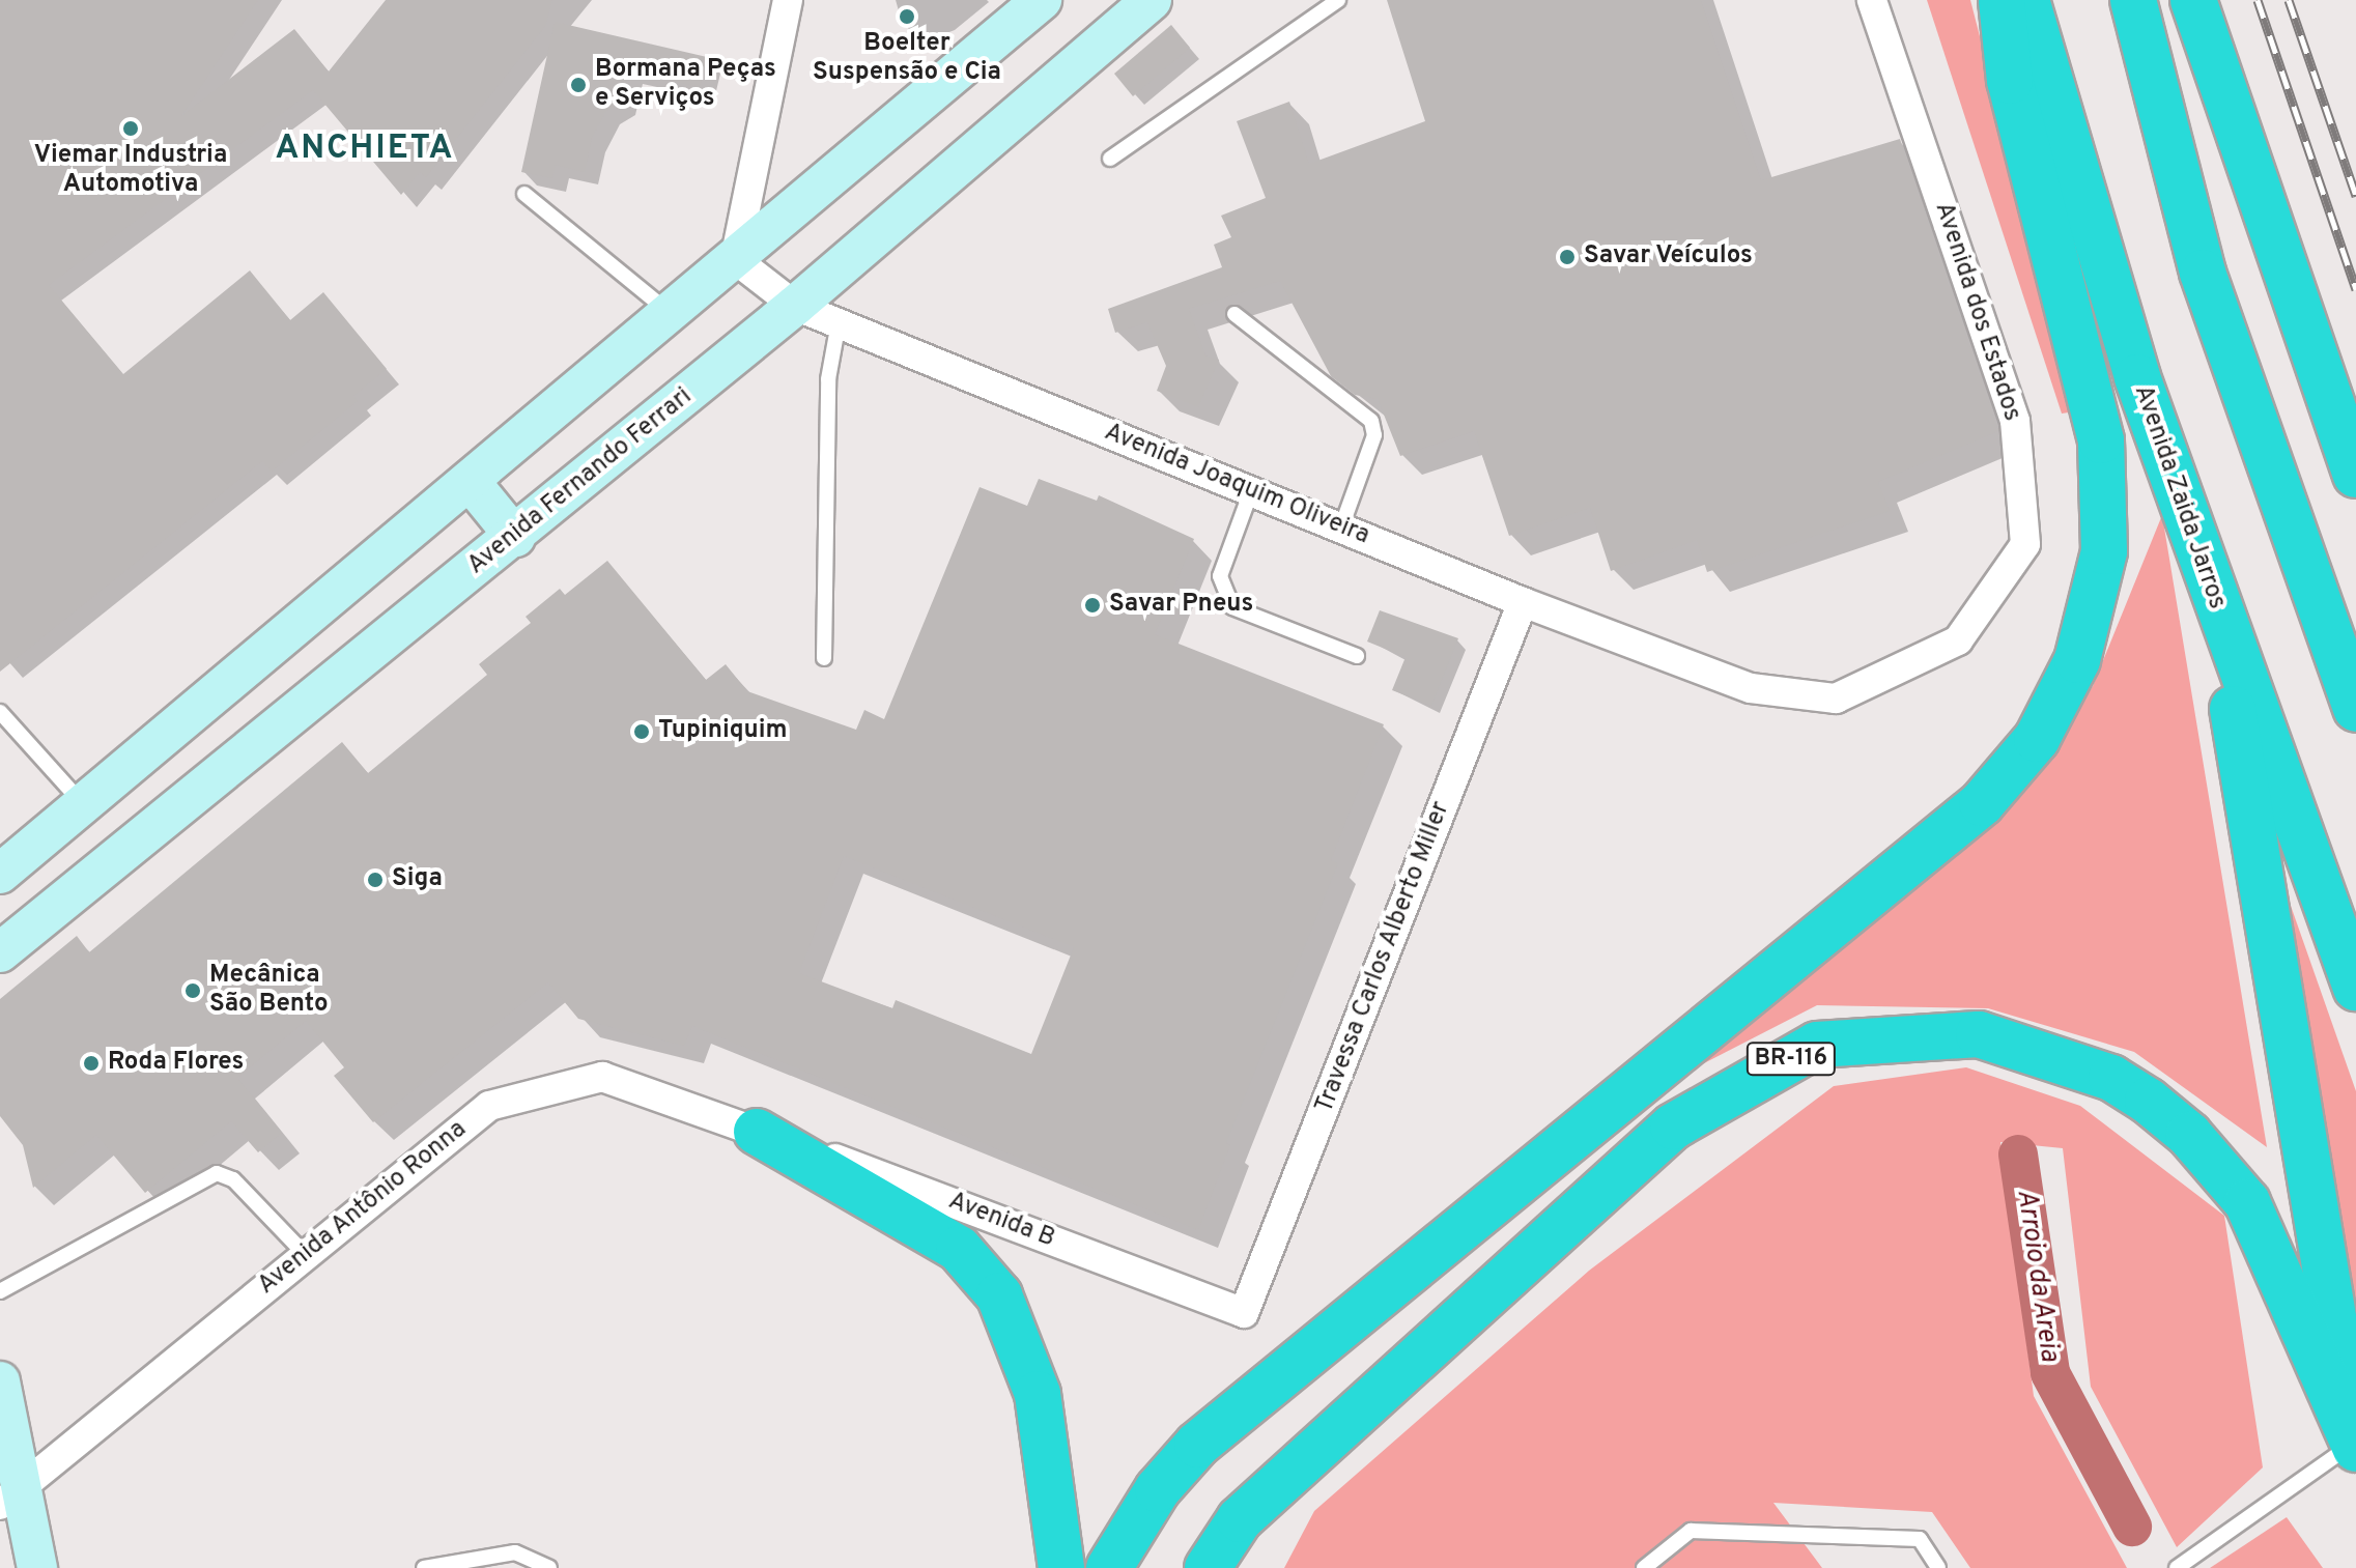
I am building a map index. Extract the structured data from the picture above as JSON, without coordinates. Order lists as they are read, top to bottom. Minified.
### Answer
{"streets":{"highway":["Avenida Zaida Jarros","BR-116"],"street":["Avenida dos Estados","Avenida Fernando Ferrari","Avenida Joaquim Oliveira","Travessa Carlos Alberto Miller","Avenida Antônio Ronna","Avenida B"]},"crossings":[["Avenida dos Estados","Avenida Joaquim Oliveira"],["Avenida Fernando Ferrari","Avenida Joaquim Oliveira"],["Avenida Joaquim Oliveira","Travessa Carlos Alberto Miller"],["Travessa Carlos Alberto Miller","Avenida B"],["Avenida Antônio Ronna","Avenida B"]],"districts":["ANCHIETA"],"water":["Arroio da Areia"],"places":["Boelter Suspensão e Cia","Bormana Peças e Serviços","Viemar Industria Automotiva","Savar Veículos","Savar Pneus","Tupiniquim","Siga","Mecânica São Bento","Roda Flores"]}
